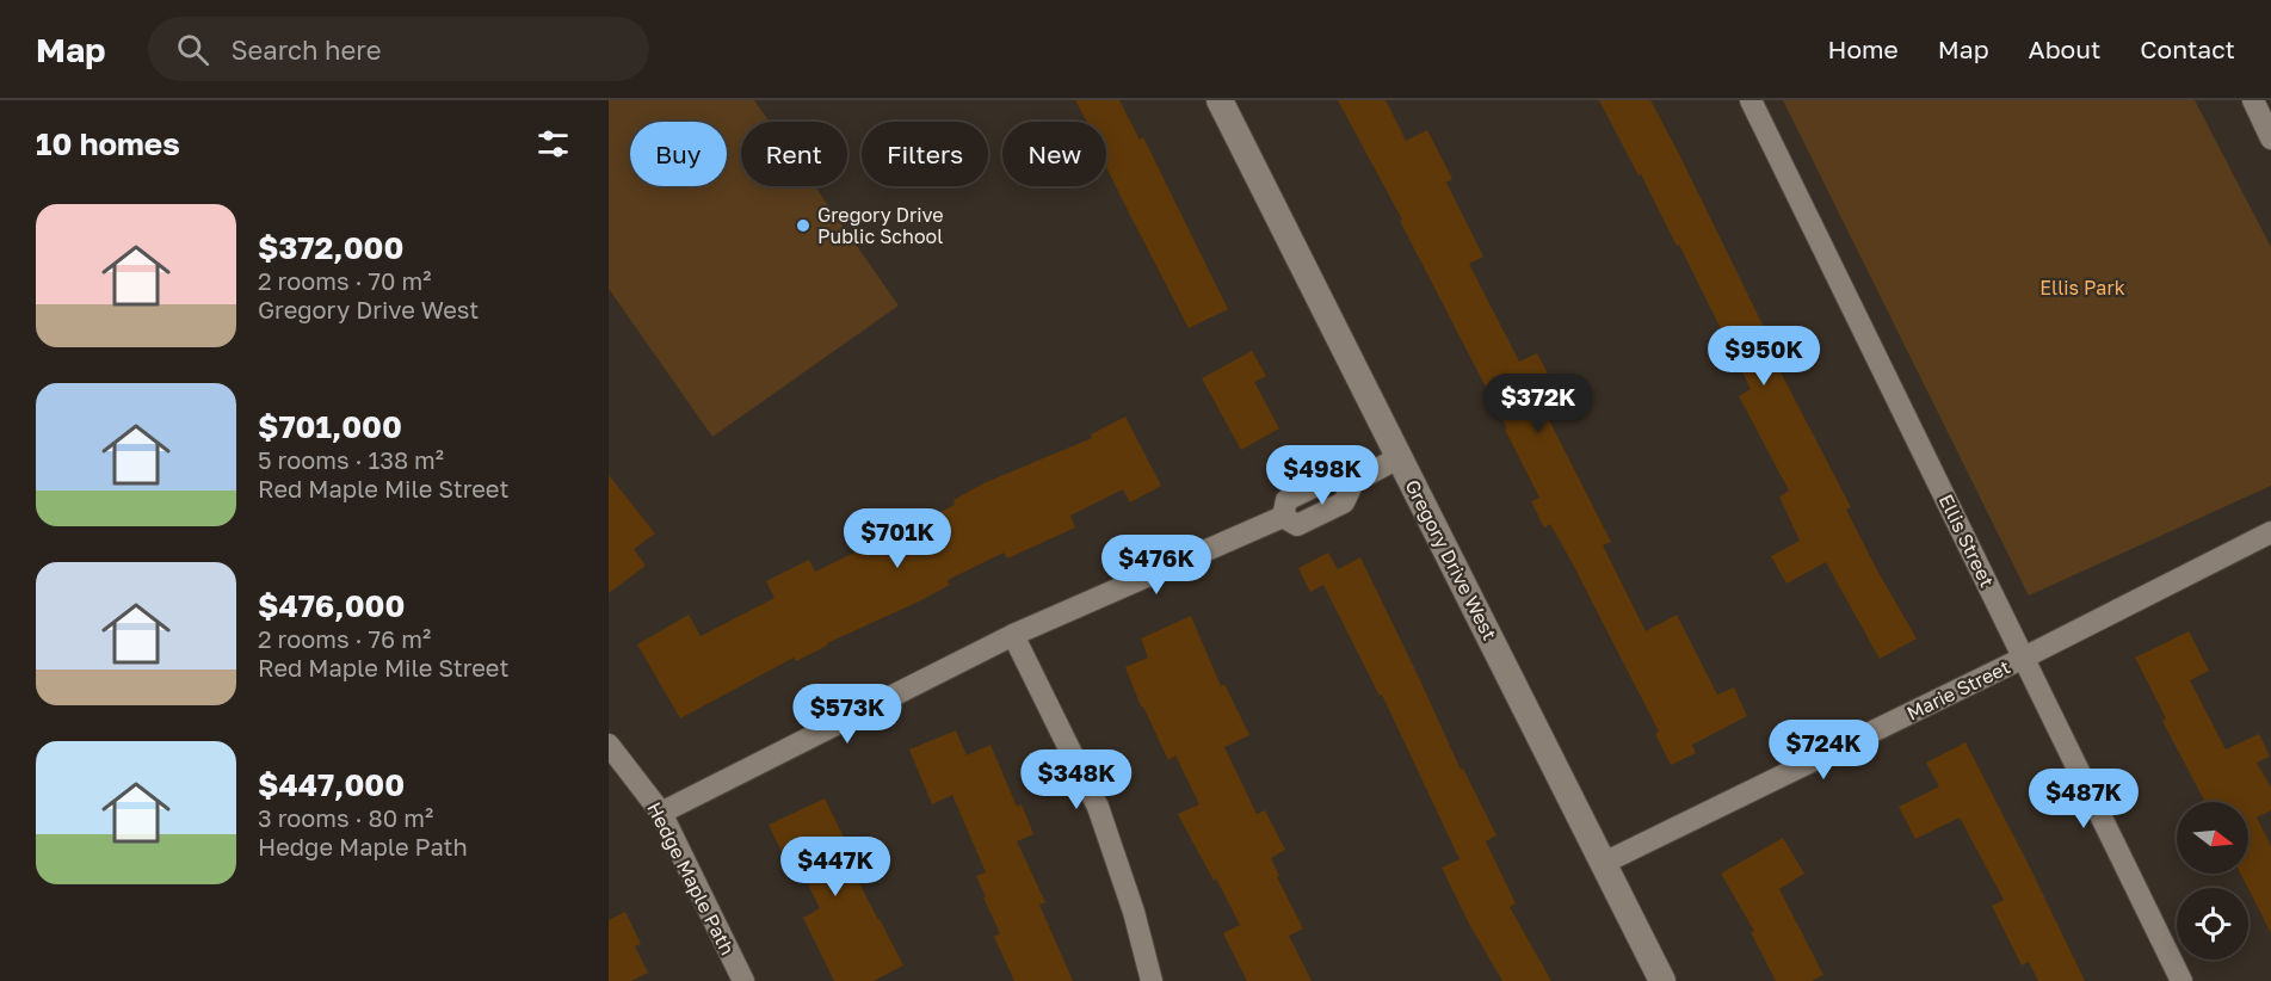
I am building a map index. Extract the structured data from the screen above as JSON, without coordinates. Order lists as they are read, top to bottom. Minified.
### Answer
{"streets":{"street":["Ellis Street","Gregory Drive West","Marie Street","Hedge Maple Path"]},"crossings":[["Ellis Street","Marie Street"],["Gregory Drive West","Marie Street"]],"parks":["Ellis Park"],"places":["Gregory Drive Public School"],"north":"right","page":{"header":"Map","search":"Search here","nav":["Home","Map","About","Contact"],"heading":"10 homes","chip":["Buy","Rent","Filters","New"],"list":[{"name":"$372,000","note":"2 rooms · 70 m² · Gregory Drive West"},{"name":"$701,000","note":"5 rooms · 138 m² · Red Maple Mile Street"},{"name":"$476,000","note":"2 rooms · 76 m² · Red Maple Mile Street"},{"name":"$447,000","note":"3 rooms · 80 m² · Hedge Maple Path"}],"price":["$950K","$372K","$498K","$701K","$476K","$573K","$724K","$348K","$487K","$447K"]}}
